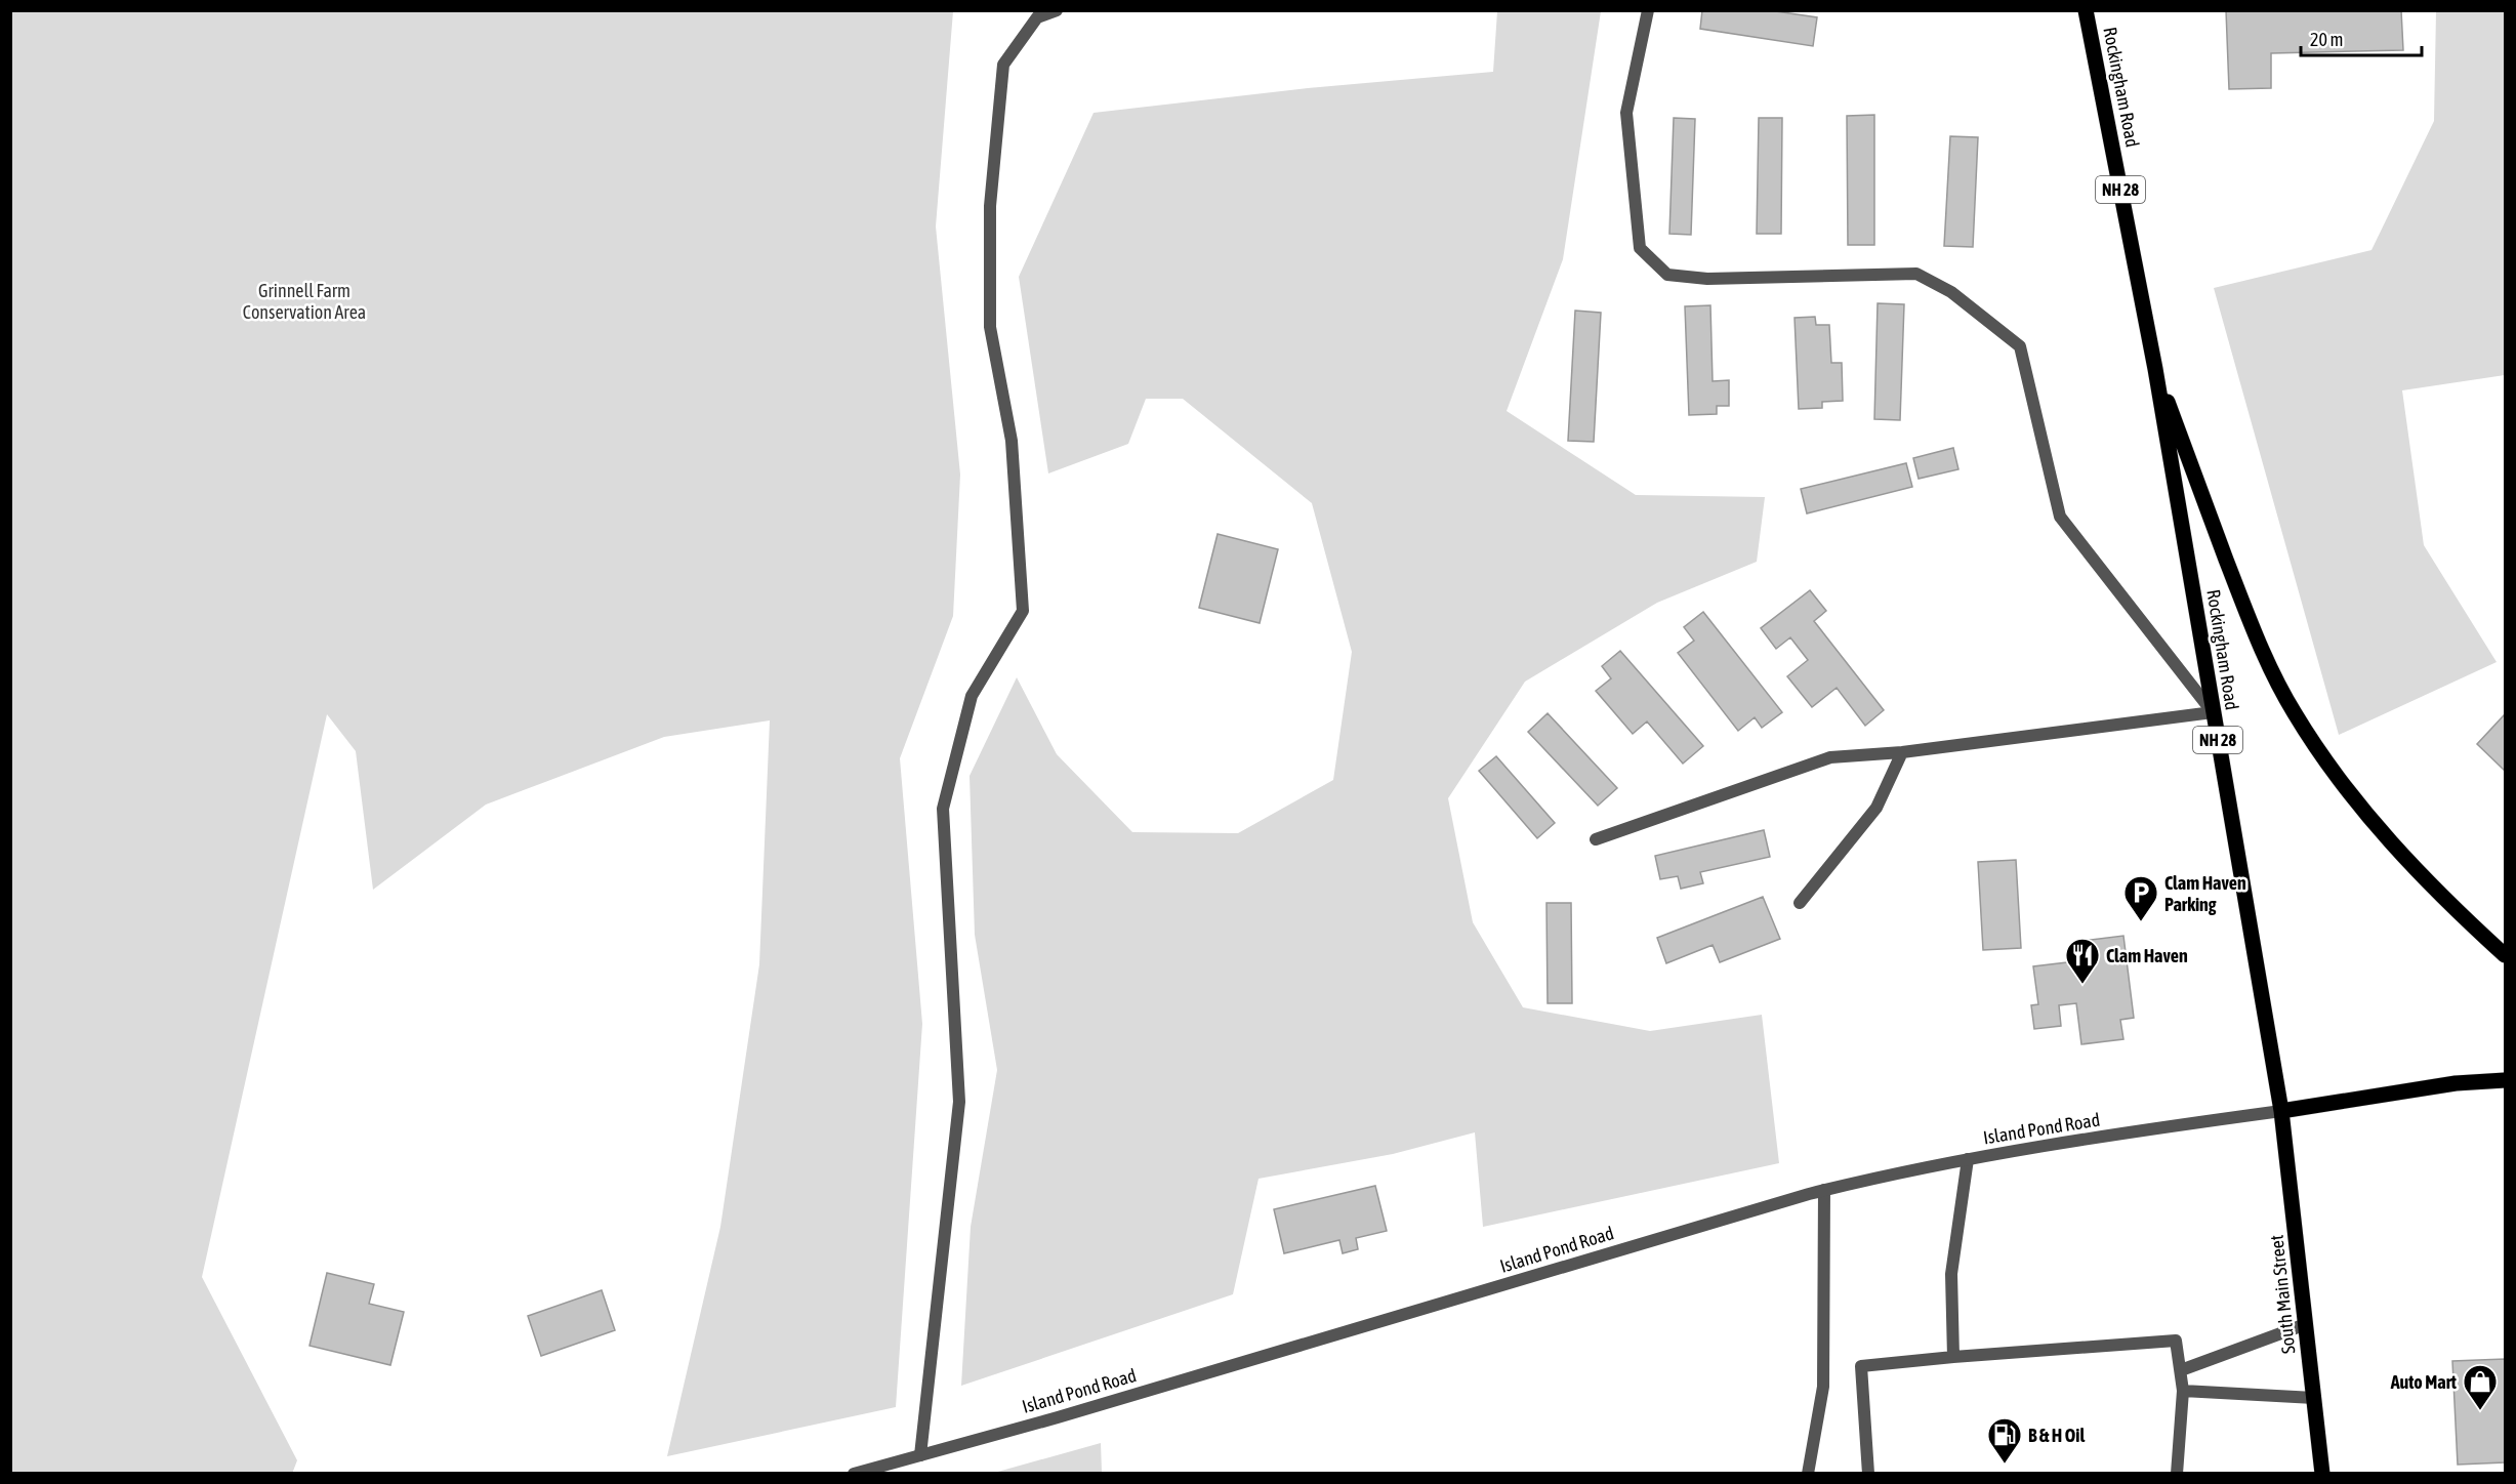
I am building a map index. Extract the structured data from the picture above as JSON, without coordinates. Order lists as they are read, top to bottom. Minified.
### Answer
{"streets":{"main road":["Rockingham Road","NH 28","South Main Street"],"street":["Island Pond Road"]},"crossings":[["Rockingham Road","NH 28"],["Rockingham Road","Island Pond Road"],["Rockingham Road","South Main Street"],["Island Pond Road","South Main Street"]],"parks":["Grinnell Farm Conservation Area"],"places":{"parking":["Clam Haven Parking"],"restaurant":["Clam Haven"],"shop":["Auto Mart"],"fuel station":["B & H Oil"]},"scale_bar":"20 m"}
